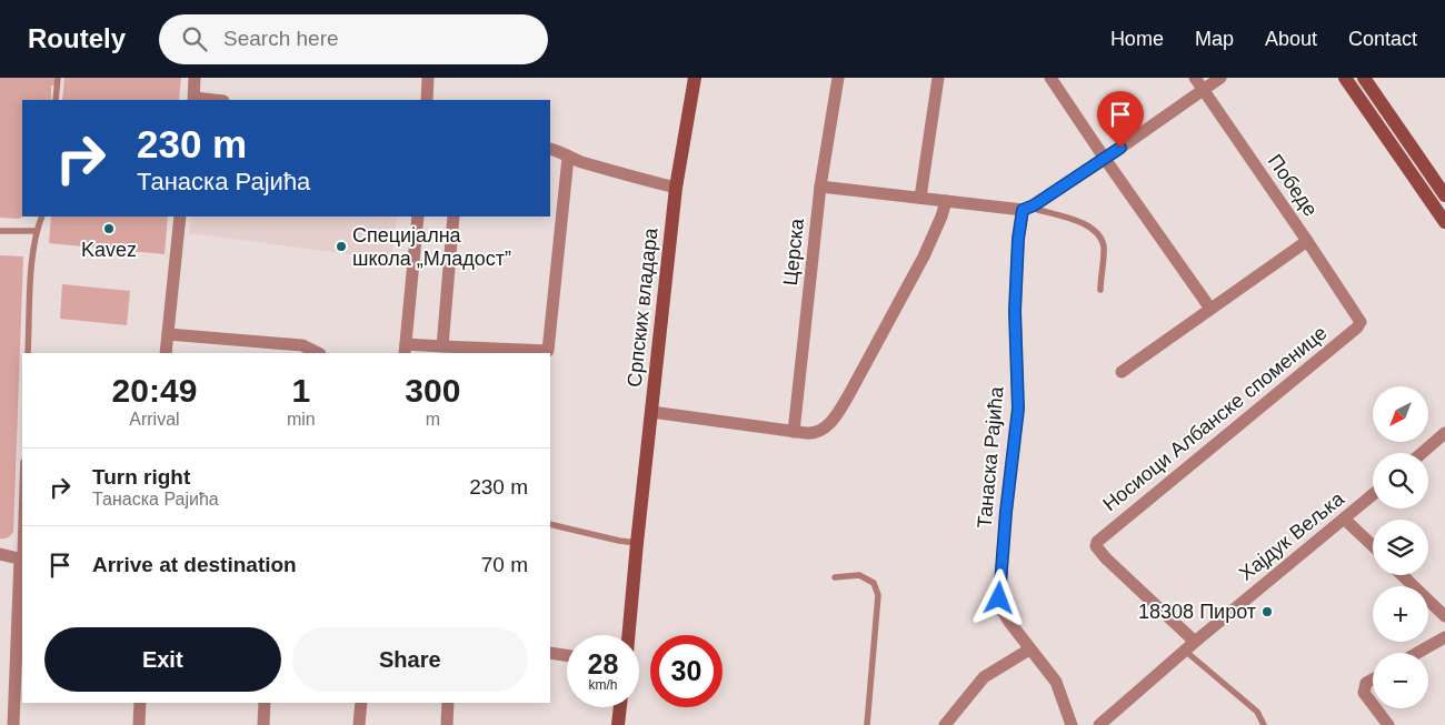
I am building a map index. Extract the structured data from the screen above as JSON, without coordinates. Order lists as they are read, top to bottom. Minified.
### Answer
{"streets":{"main road":["Српских владара"],"street":["Победе","Церска","Носиоци Албанске споменице","Танаска Рајића","Хајдук Вељка"]},"crossings":[["Победе","Носиоци Албанске споменице"],["Носиоци Албанске споменице","Хајдук Вељка"]],"places":["Kavez","Специјална школа „Младост”","18308 Пирот"],"north":"bottom left","page":{"header":"Routely","search":"Search here","nav":["Home","Map","About","Contact"],"turn":["230 m","Танаска Рајића"],"eta":["20:49","Arrival","1","min","300","m"],"map_buttons":["+","−"],"list":[{"name":"Turn right","note":"Танаска Рајића","value":"230 m"},{"name":"Arrive at destination","value":"70 m"}],"buttons":["Exit","Share"],"speed":"28 km/h","limit":"30"}}
